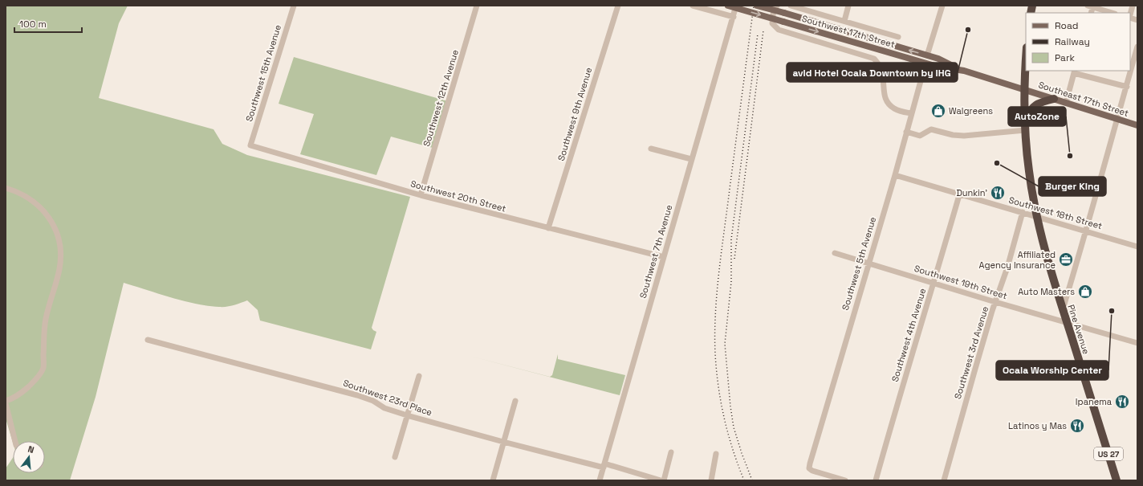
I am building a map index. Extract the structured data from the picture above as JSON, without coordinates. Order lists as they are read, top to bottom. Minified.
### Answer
{"streets":{"highway":["Pine Avenue","US 27"],"main road":["Southwest 17th Street","Southeast 17th Street"],"street":["Southwest 15th Avenue","Southwest 12th Avenue","Southwest 9th Avenue","Southwest 20th Street","Southwest 18th Street","Southwest 7th Avenue","Southwest 5th Avenue","Southwest 19th Street","Southwest 4th Avenue","Southwest 3rd Avenue","Southwest 23rd Place"]},"crossings":[["Southwest 17th Street","Southeast 17th Street"],["Southwest 17th Street","Southwest 5th Avenue"],["Southwest 17th Street","Pine Avenue"],["Southwest 15th Avenue","Southwest 20th Street"],["Southwest 12th Avenue","Southwest 20th Street"],["Southeast 17th Street","Pine Avenue"],["Southwest 9th Avenue","Southwest 20th Street"],["Southwest 20th Street","Southwest 7th Avenue"],["Southwest 18th Street","Southwest 5th Avenue"],["Southwest 18th Street","Pine Avenue"],["Southwest 18th Street","Southwest 4th Avenue"],["Southwest 18th Street","Southwest 3rd Avenue"],["Southwest 7th Avenue","Southwest 23rd Place"],["Southwest 5th Avenue","Southwest 19th Street"],["Southwest 19th Street","Pine Avenue"],["Southwest 19th Street","Southwest 4th Avenue"],["Southwest 19th Street","Southwest 3rd Avenue"]],"places":{"other":["avid Hotel Ocala Downtown by IHG","AutoZone","Burger King","Ocala Worship Center"],"shop":["Walgreens","Auto Masters"],"restaurant":["Dunkin'","Ipanema","Latinos y Mas"],"office":["Affiliated Agency Insurance"]},"legend":["Road","Railway","Park"],"scale_bar":"100 m","north":"top"}
